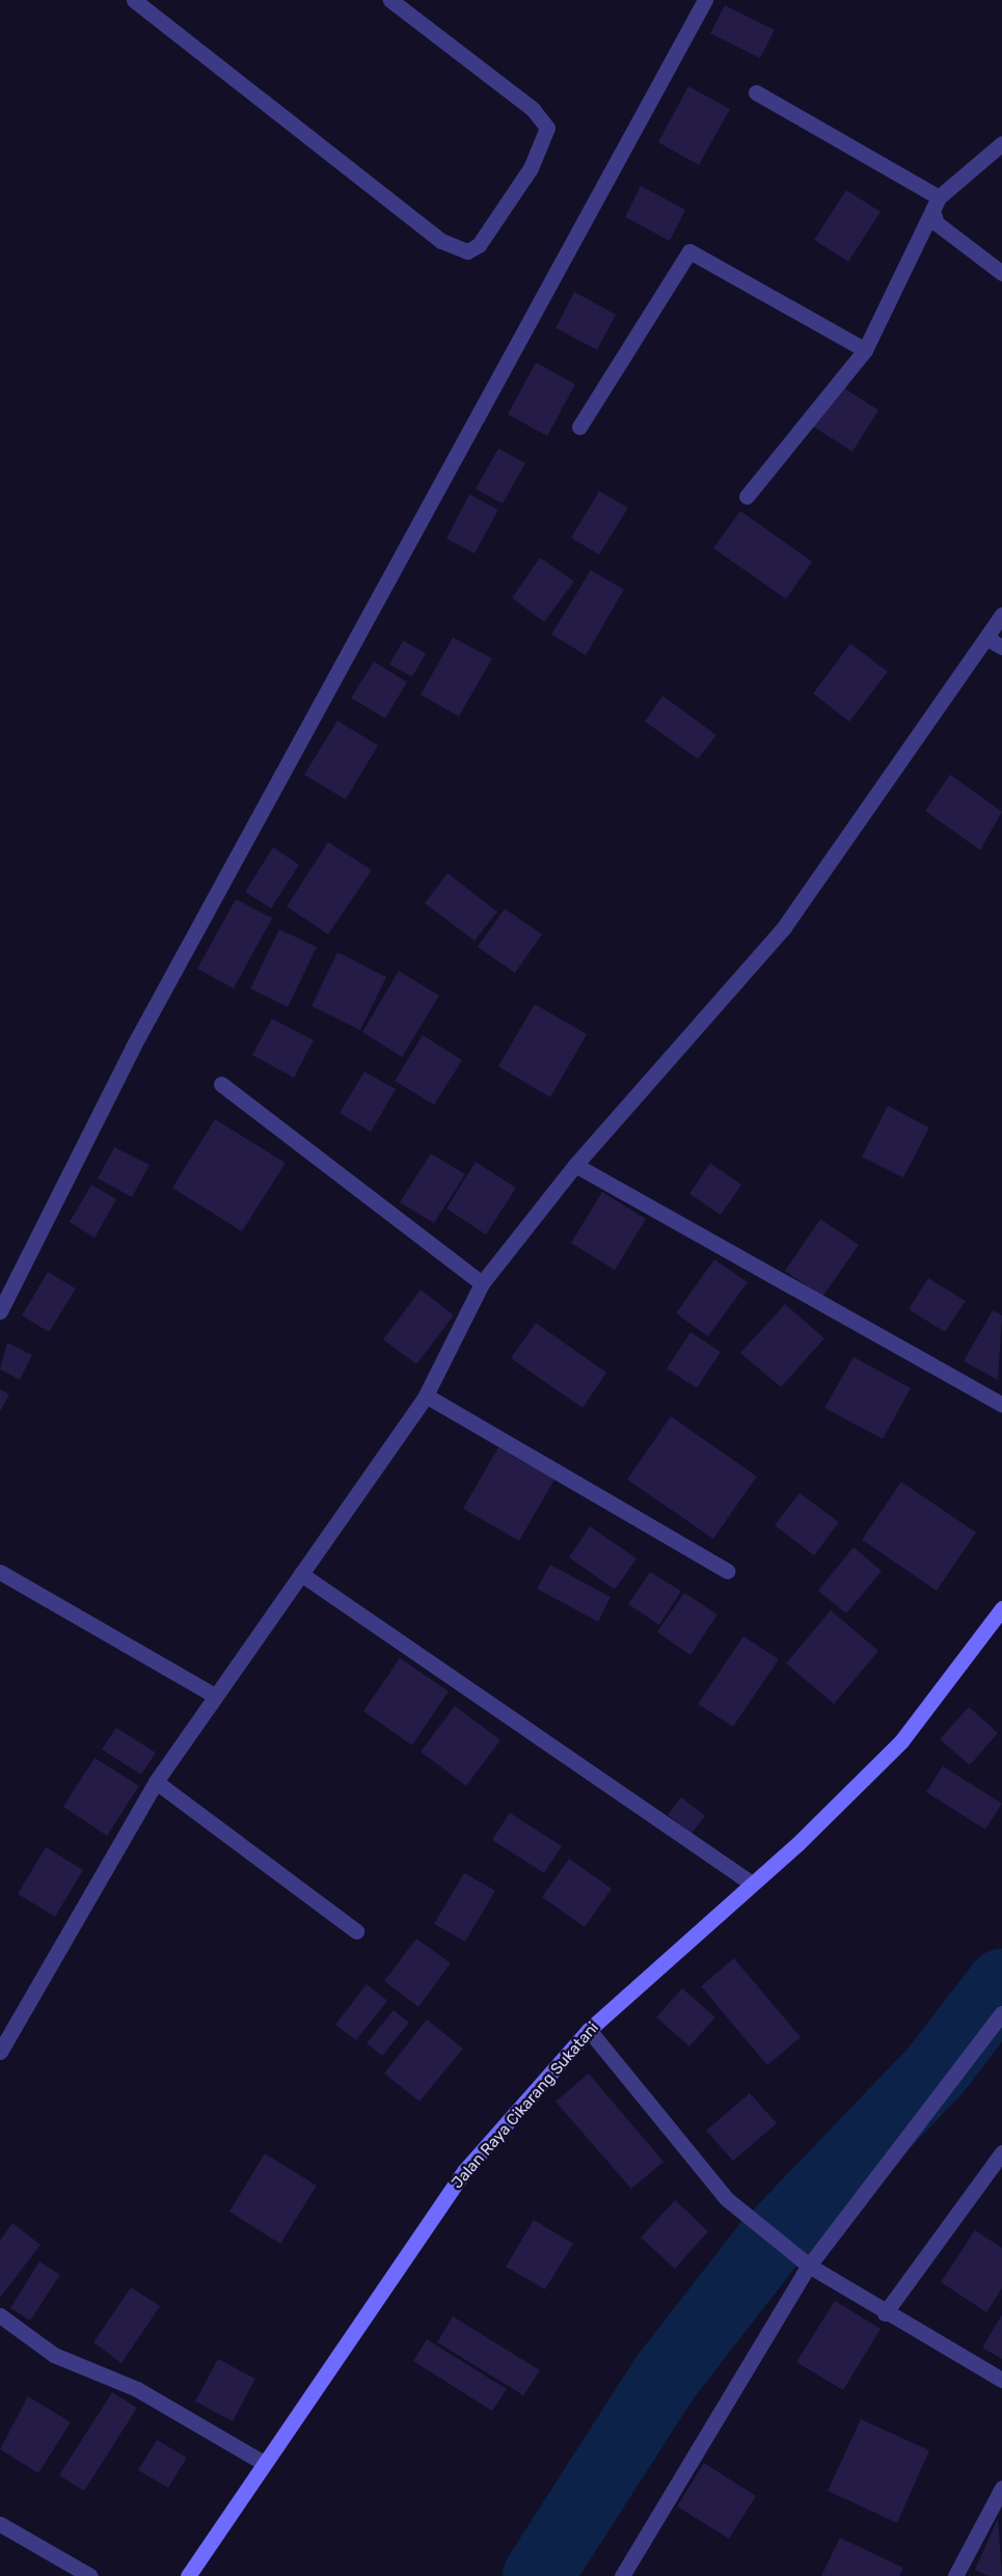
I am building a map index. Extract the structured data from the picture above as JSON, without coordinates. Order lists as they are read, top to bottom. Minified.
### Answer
{"streets":{"main road":["Jalan Raya Cikarang Sukatani"]}}
